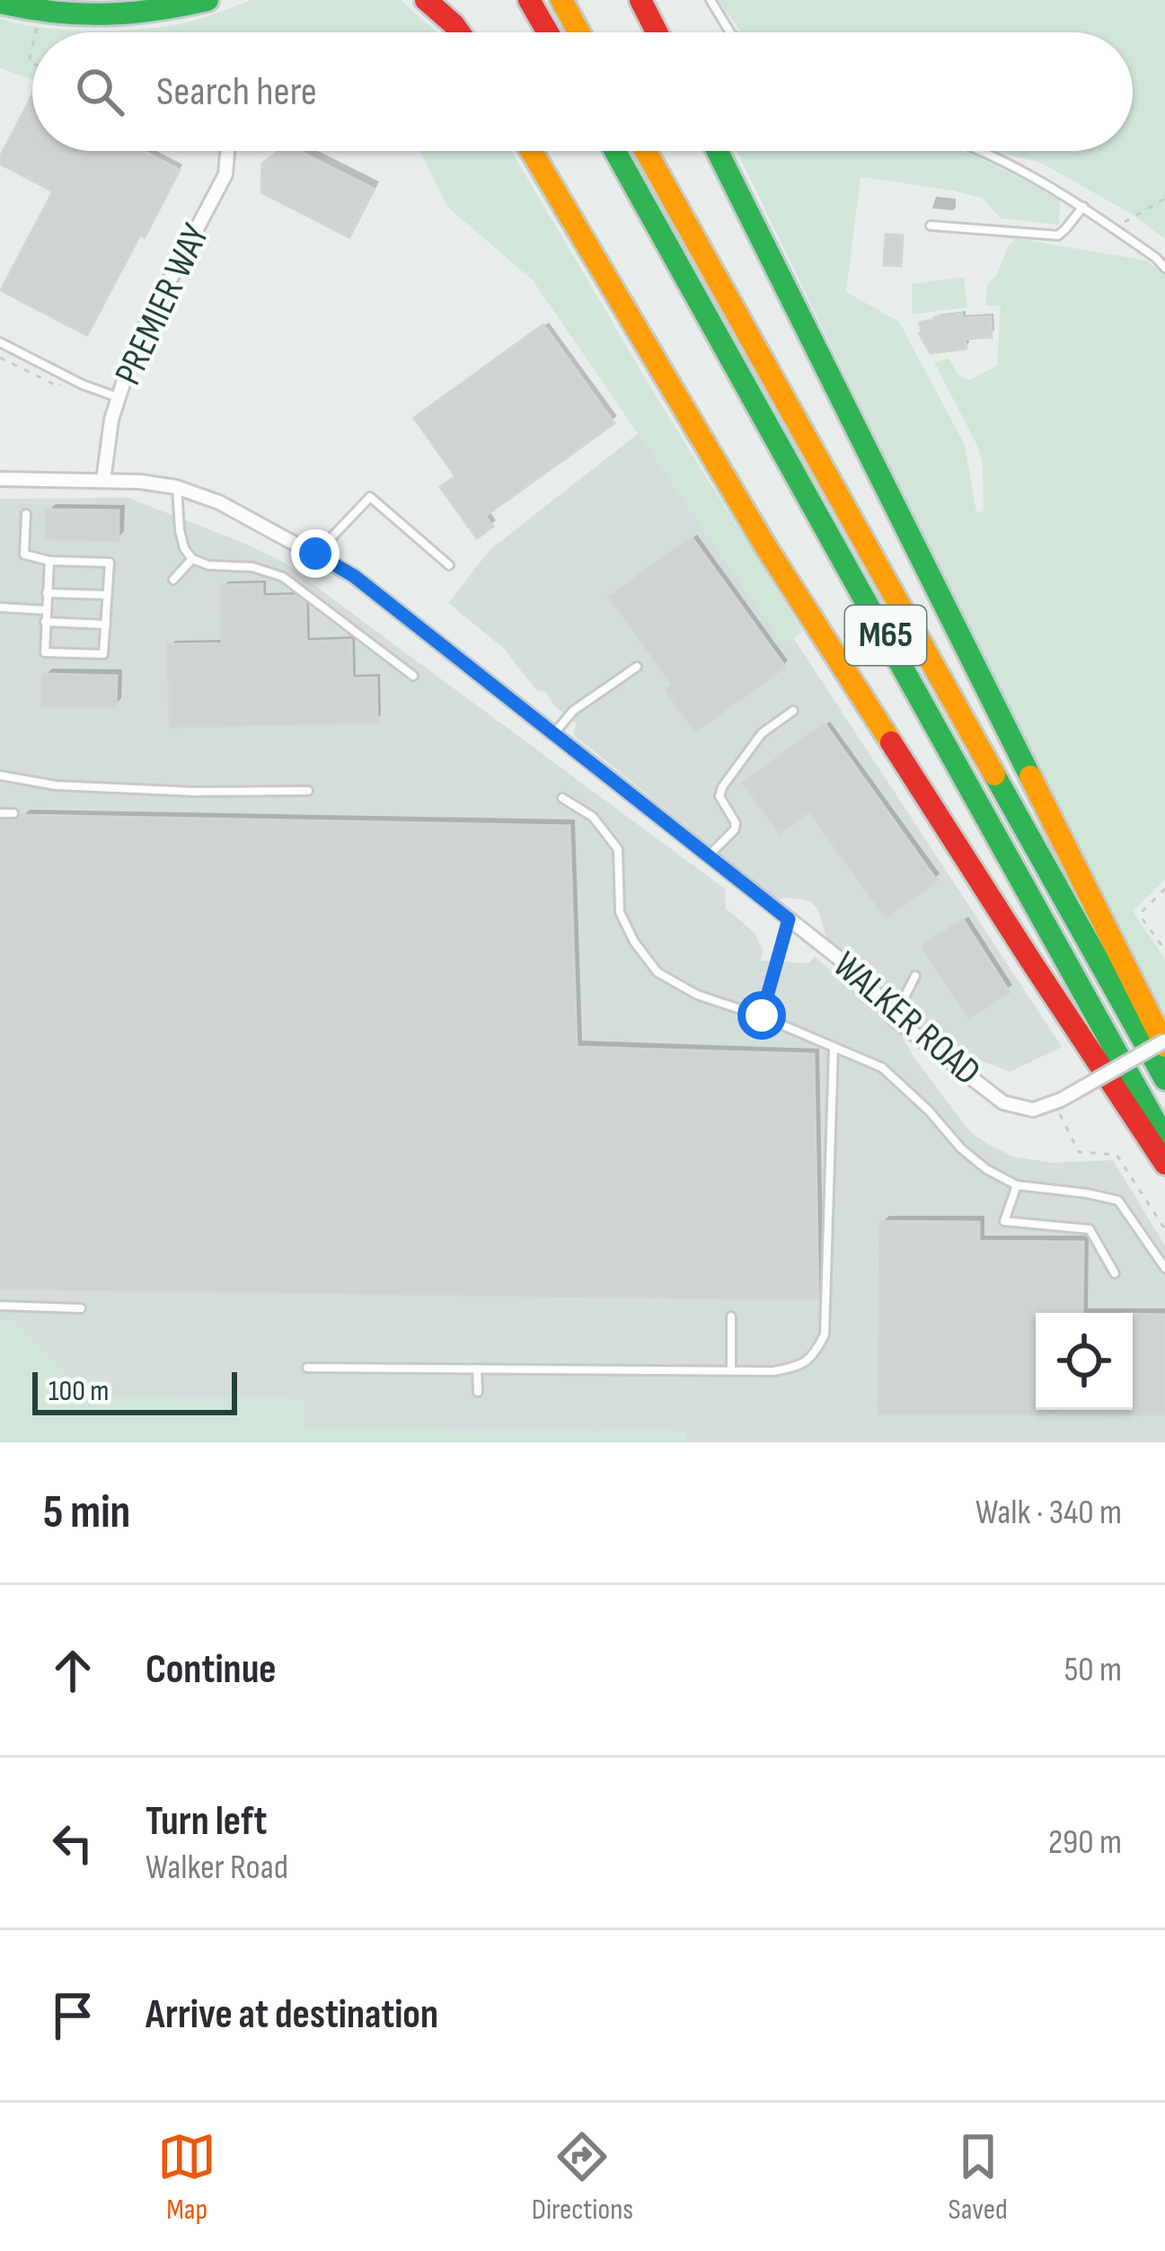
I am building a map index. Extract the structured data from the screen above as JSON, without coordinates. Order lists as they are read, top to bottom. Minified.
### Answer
{"streets":{"highway":["M65"],"street":["PREMIER WAY","WALKER ROAD"]},"crossings":[["PREMIER WAY","WALKER ROAD"]],"scale_bar":"100 m","page":{"search":"Search here","scale":"100 m","heading":["5 min","Walk · 340 m"],"list":[["Continue","50 m"],["Turn left","Walker Road","290 m"],"Arrive at destination"],"nav":["Map","Directions","Saved"]}}
